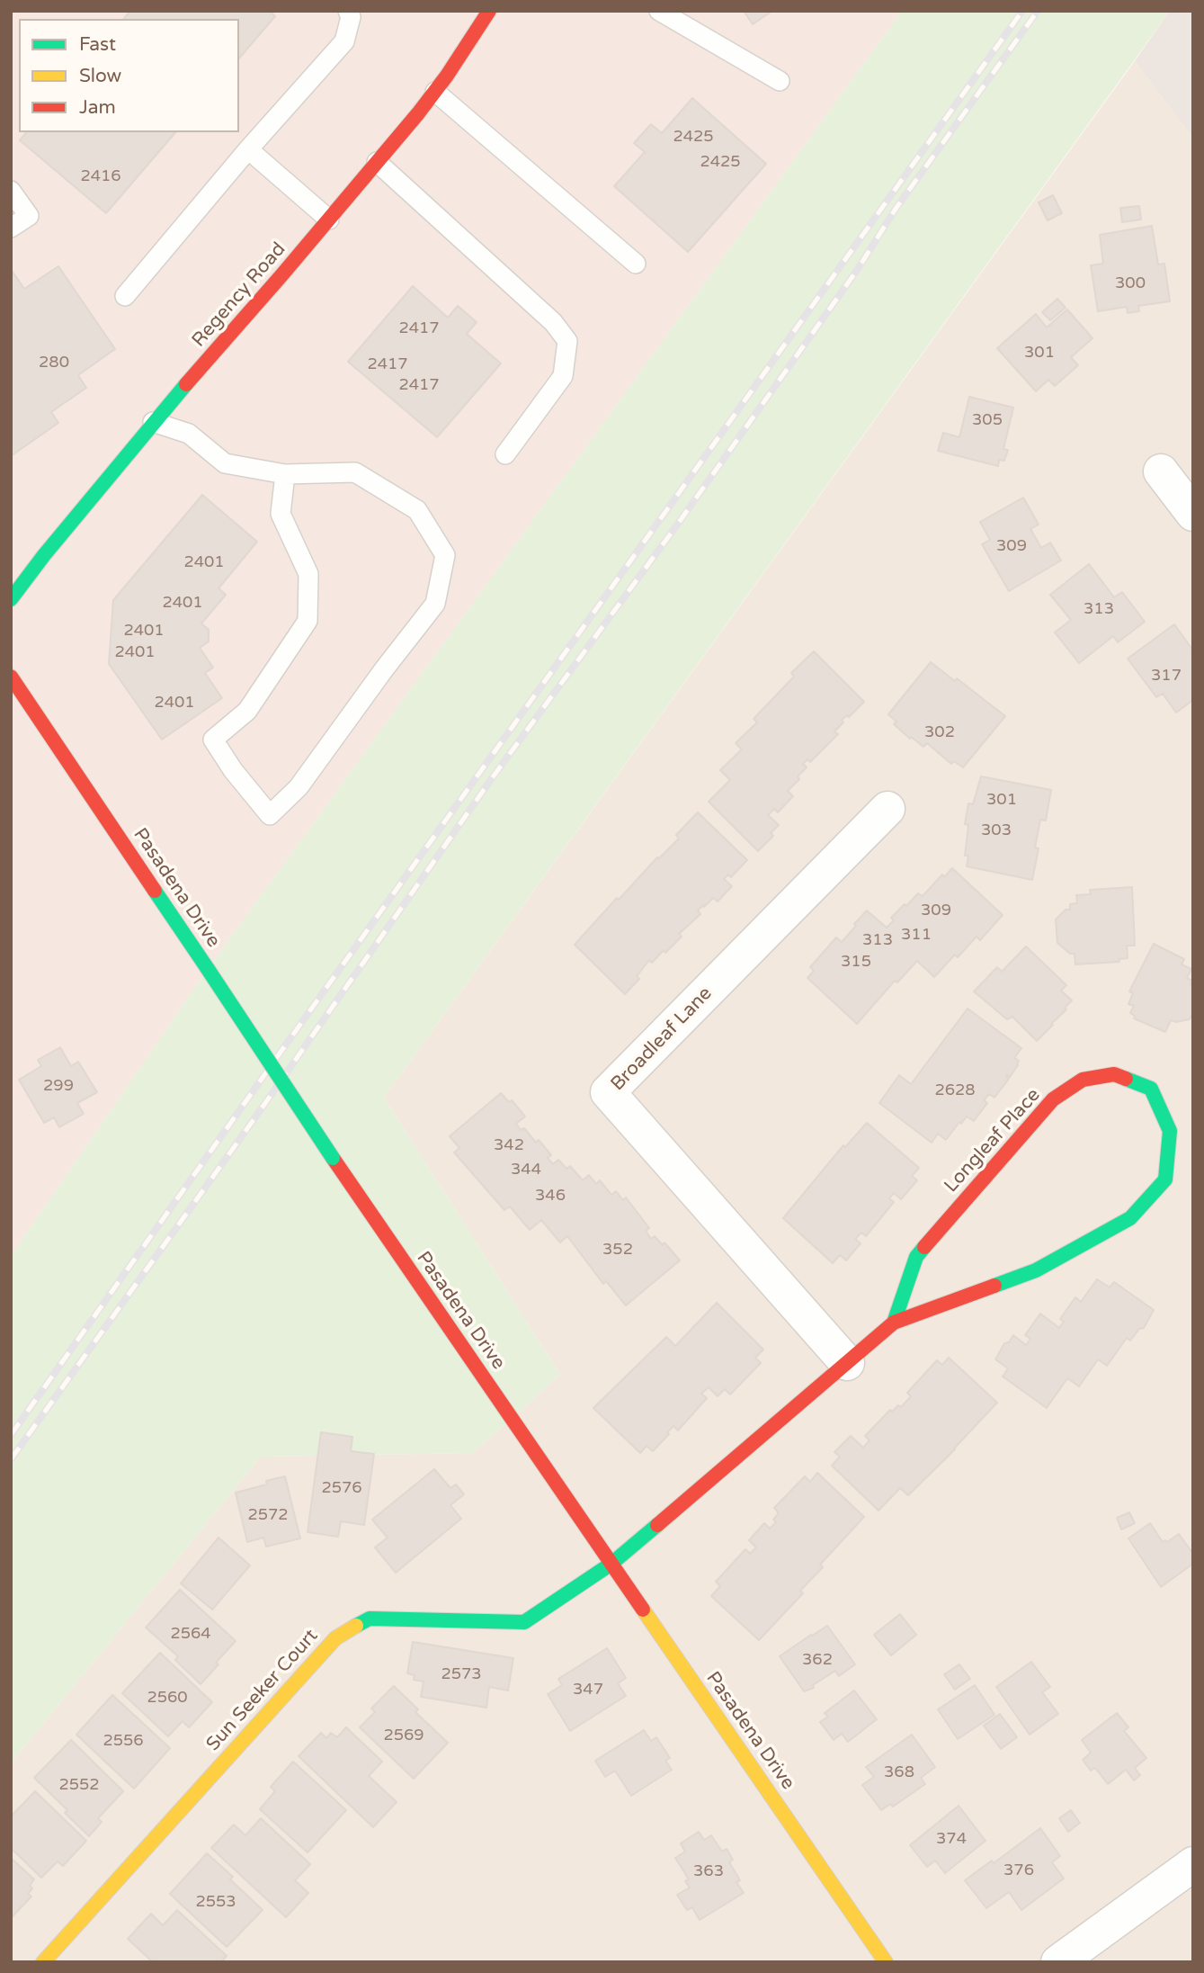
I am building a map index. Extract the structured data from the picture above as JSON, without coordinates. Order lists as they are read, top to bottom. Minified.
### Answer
{"streets":{"street":["Regency Road","Pasadena Drive","Broadleaf Lane","Longleaf Place","Sun Seeker Court"]},"crossings":[["Pasadena Drive","Longleaf Place"],["Pasadena Drive","Sun Seeker Court"],["Broadleaf Lane","Longleaf Place"],["Longleaf Place","Sun Seeker Court"]],"house_numbers":["2425","2425","2416","300","2417","301","280","2417","2417","305","309","2401","2401","313","2401","2401","317","2401","302","301","303","309","311","313","315","299","2628","342","344","346","352","2576","2572","2564","362","2573","347","2560","2569","2556","368","2552","374","376","363","2553"],"legend":["Fast","Slow","Jam"]}
